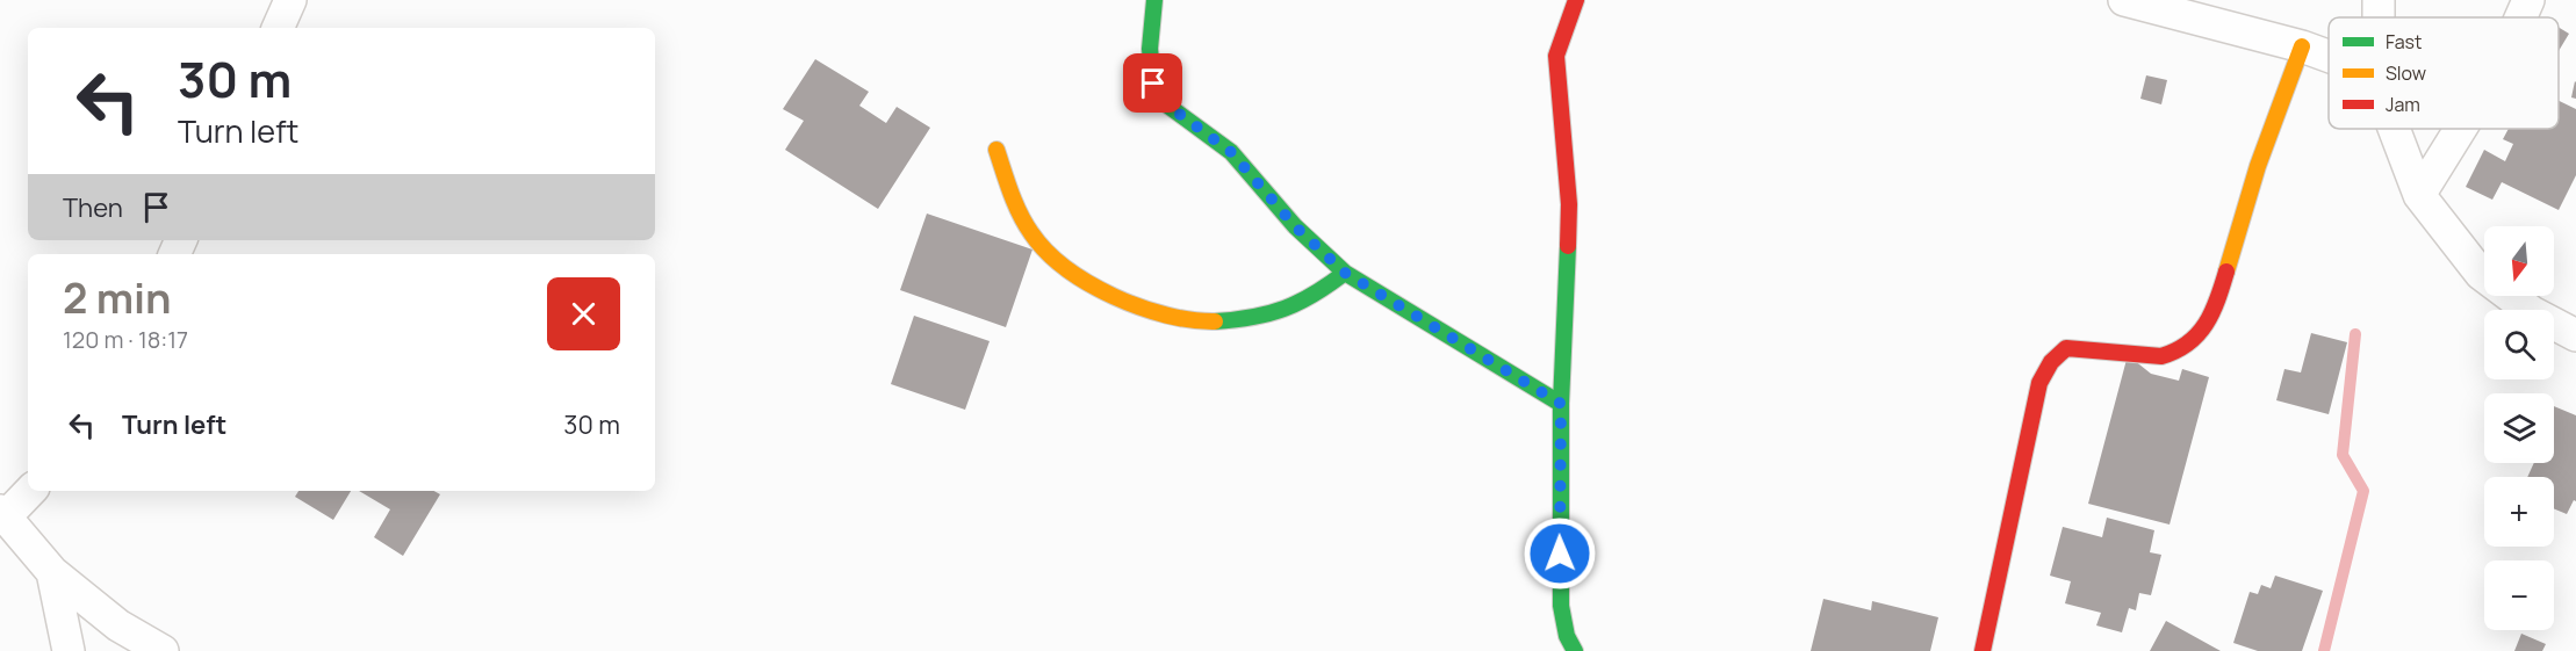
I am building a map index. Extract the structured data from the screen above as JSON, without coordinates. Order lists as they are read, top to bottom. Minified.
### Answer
{"legend":["Fast","Slow","Jam"],"north":"bottom","page":{"turn":["30 m","Turn left"],"then":"Then","map_buttons":["+","−"],"heading":["2 min","120 m · 18:17"],"list":[{"name":"Turn left","value":"30 m"}]}}
